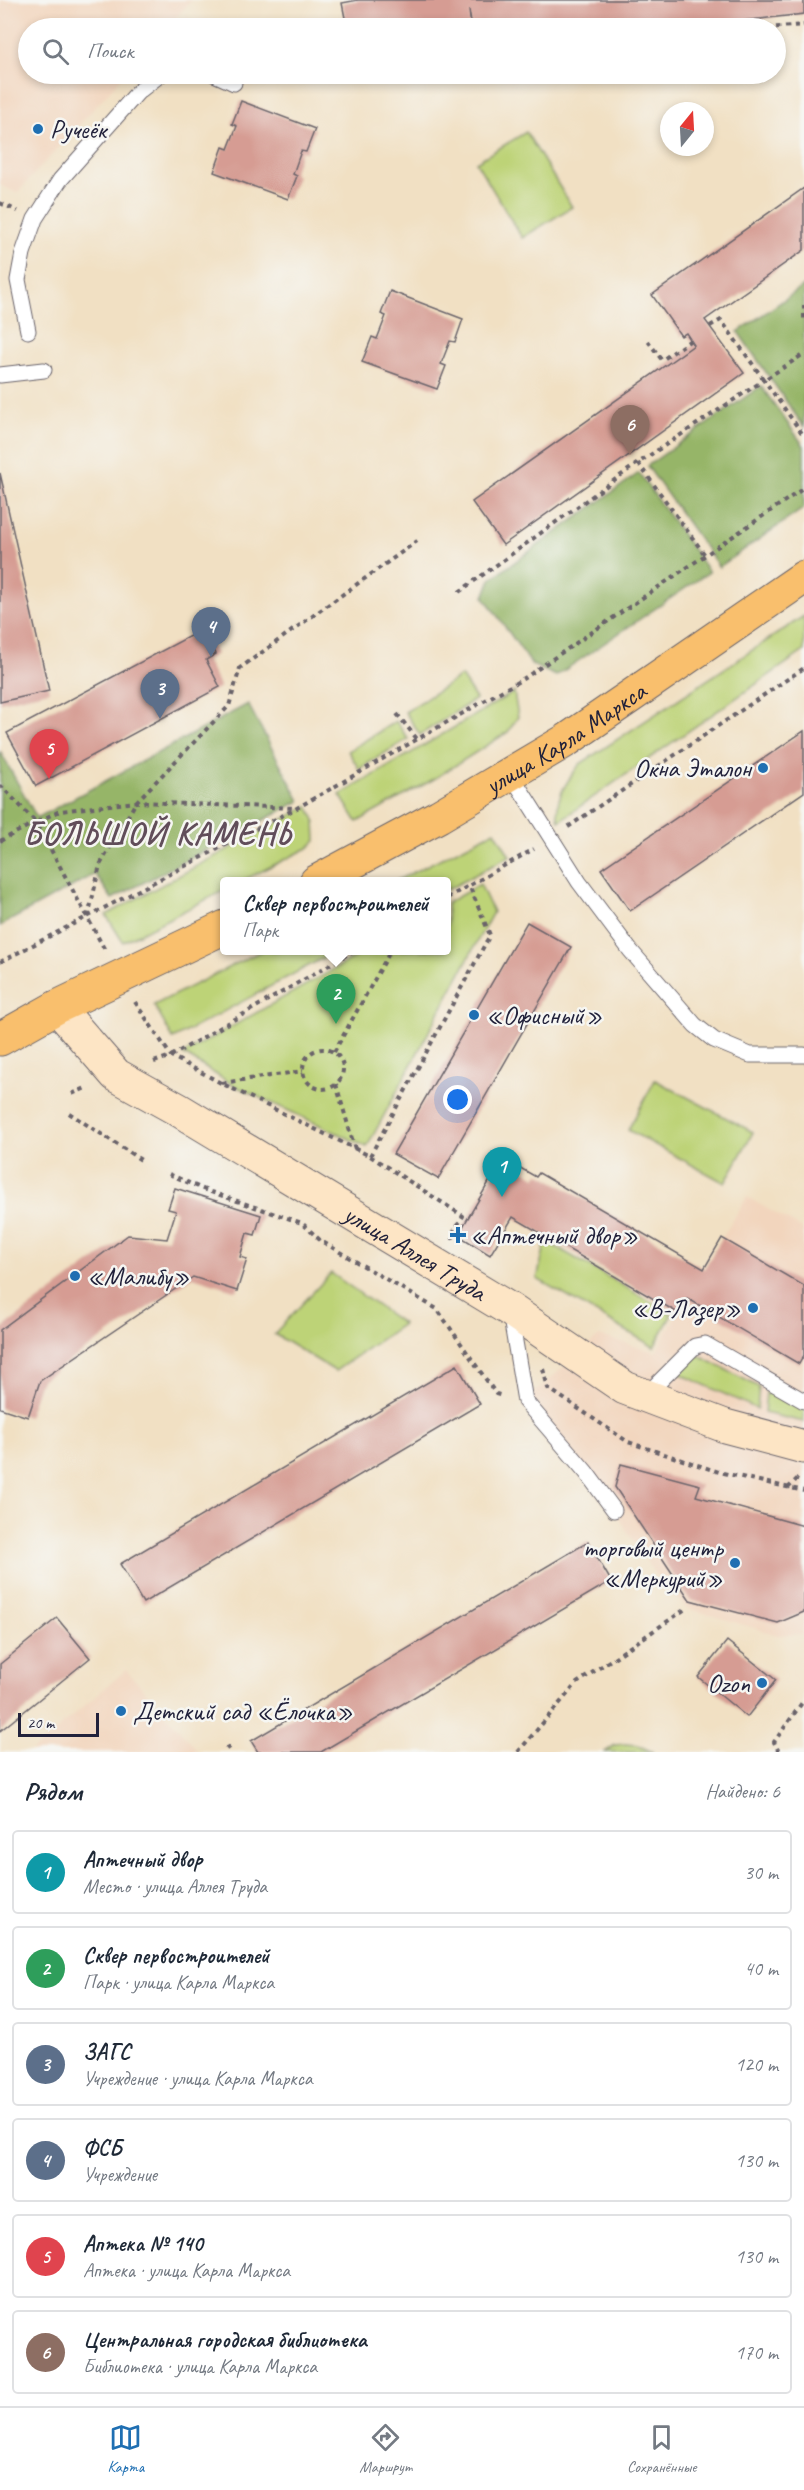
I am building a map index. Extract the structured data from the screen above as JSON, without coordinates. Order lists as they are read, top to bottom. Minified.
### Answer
{"streets":{"main road":["улица Карла Маркса"],"street":["улица Аллея Труда"]},"districts":["БОЛЬШОЙ КАМЕНЬ"],"places":{"other":["Ручеёк","Окна Эталон","«Офисный»","«Малибу»","«В-Лазер»","торговый центр «Меркурий»","Ozon","Детский сад «Ёлочка»"],"health":["«Аптечный двор»"]},"scale_bar":"20 m","north":"top","page":{"search":"Поиск","pins":["6","4","3","5","2","1"],"popup":["Сквер первостроителей","Парк"],"scale":"20 m","heading":["Рядом","Найдено: 6"],"list":[{"mark":"1","name":"Аптечный двор","note":"Место · улица Аллея Труда","value":"30 m"},{"mark":"2","name":"Сквер первостроителей","note":"Парк · улица Карла Маркса","value":"40 m"},{"mark":"3","name":"ЗАГС","note":"Учреждение · улица Карла Маркса","value":"120 m"},{"mark":"4","name":"ФСБ","note":"Учреждение","value":"130 m"},{"mark":"5","name":"Аптека № 140","note":"Аптека · улица Карла Маркса","value":"130 m"},{"mark":"6","name":"Центральная городская библиотека","note":"Библиотека · улица Карла Маркса","value":"170 m"}],"nav":["Карта","Маршрут","Сохранённые"]}}
